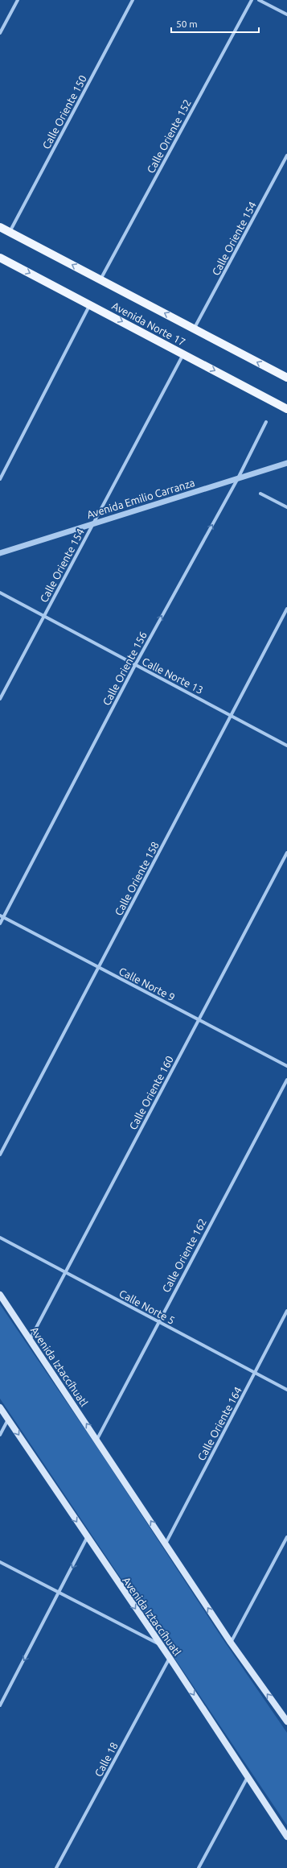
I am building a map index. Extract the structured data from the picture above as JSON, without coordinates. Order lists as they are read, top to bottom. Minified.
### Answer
{"streets":{"main road":["Avenida Norte 17","Avenida Iztaccíhuatl"],"street":["Calle Oriente 150","Calle Oriente 152","Calle Oriente 154","Avenida Emilio Carranza","Calle Oriente 156","Calle Norte 13","Calle Oriente 158","Calle Norte 9","Calle Oriente 160","Calle Oriente 162","Calle Norte 5","Calle Oriente 164","Calle 18"]},"crossings":[["Calle Oriente 150","Avenida Norte 17"],["Calle Oriente 152","Avenida Norte 17"],["Calle Oriente 154","Avenida Norte 17"],["Calle Oriente 154","Avenida Emilio Carranza"],["Calle Oriente 154","Calle Norte 13"],["Avenida Emilio Carranza","Calle Oriente 156"],["Calle Oriente 156","Calle Norte 13"],["Calle Oriente 156","Calle Norte 9"],["Calle Norte 13","Calle Oriente 158"],["Calle Oriente 158","Calle Norte 9"],["Calle Norte 9","Calle Oriente 160"],["Calle Oriente 160","Calle Norte 5"],["Calle Oriente 160","Avenida Iztaccíhuatl"],["Calle Oriente 162","Calle Norte 5"],["Calle Oriente 162","Avenida Iztaccíhuatl"],["Calle Norte 5","Calle Oriente 164"],["Avenida Iztaccíhuatl","Calle Oriente 164"],["Avenida Iztaccíhuatl","Calle 18"]],"one_way":["Calle Oriente 156"],"scale_bar":"50 m"}
